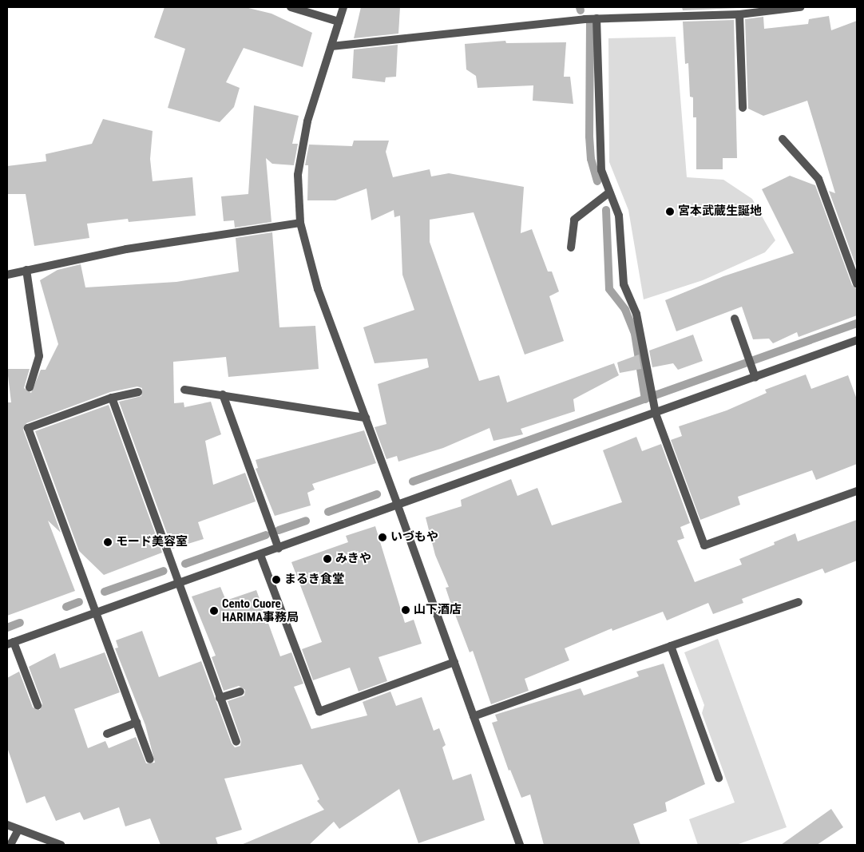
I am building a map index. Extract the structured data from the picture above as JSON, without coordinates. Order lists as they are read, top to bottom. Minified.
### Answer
{"places":["宮本武蔵生誕地","いづもや","モード美容室","みきや","まるき食堂","山下酒店","Cento Cuore HARIMA事務局"]}
